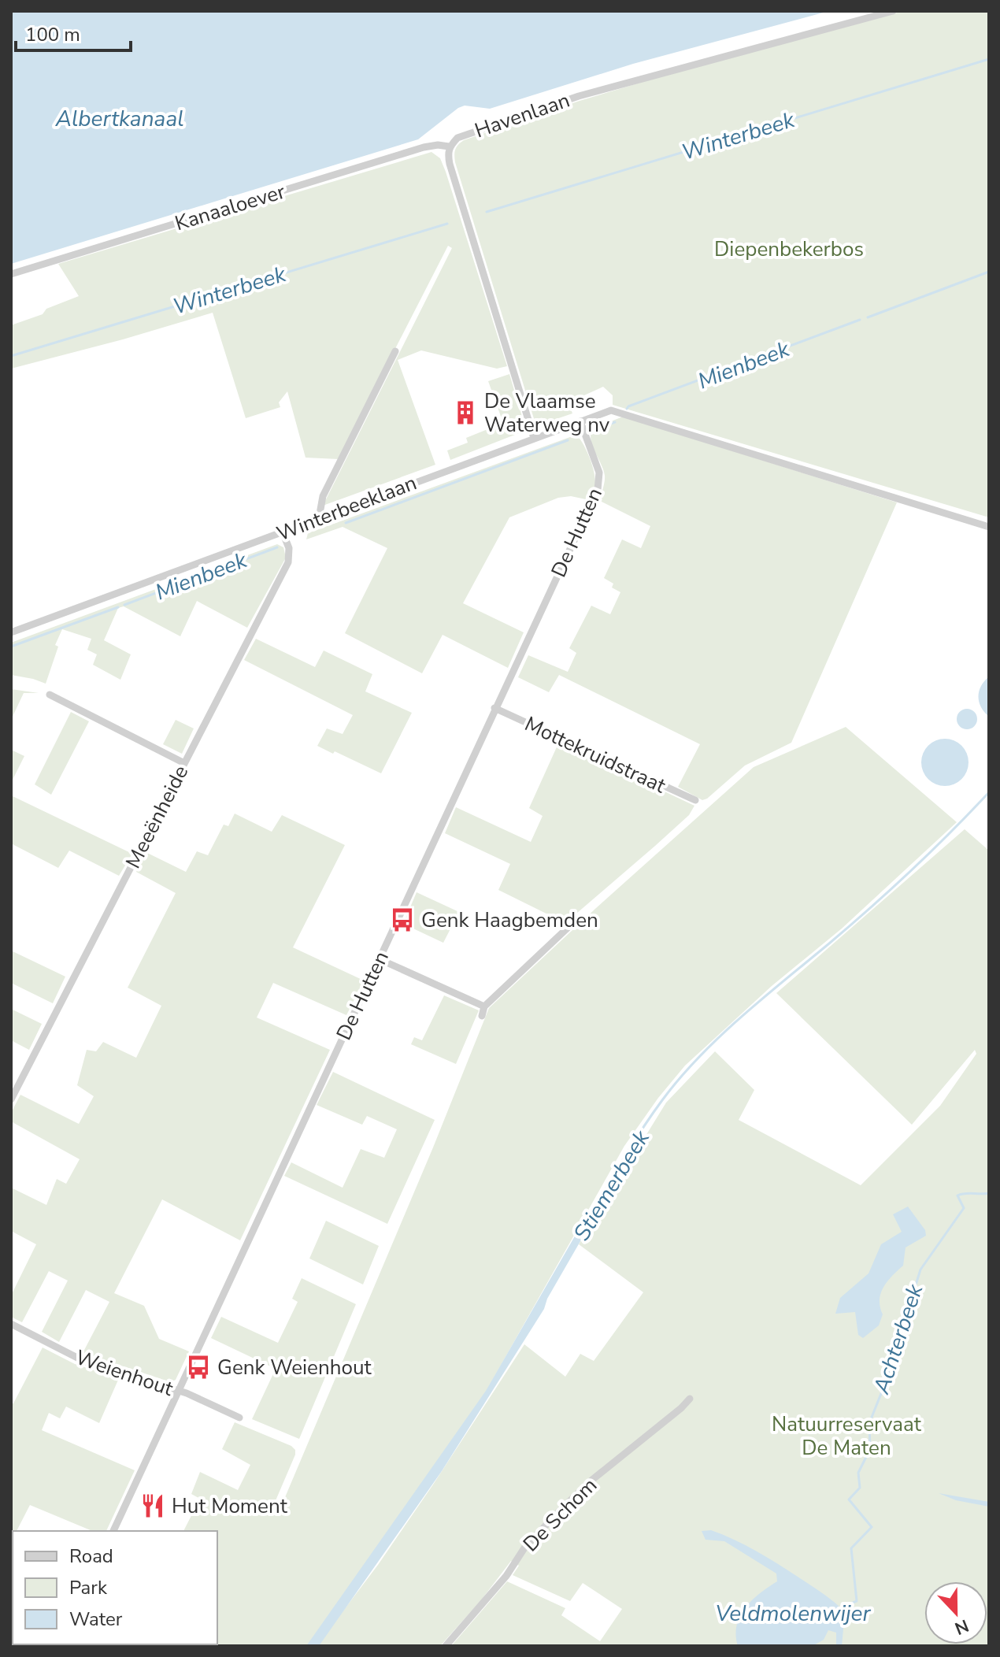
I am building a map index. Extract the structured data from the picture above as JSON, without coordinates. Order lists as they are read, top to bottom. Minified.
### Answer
{"streets":{"street":["Havenlaan","Kanaaloever","Winterbeeklaan","De Hutten","Mottekruidstraat","Meeënheide","Weienhout","De Schom"]},"crossings":[["Havenlaan","Kanaaloever"],["Havenlaan","Winterbeeklaan"],["Winterbeeklaan","De Hutten"],["Winterbeeklaan","Meeënheide"],["De Hutten","Mottekruidstraat"],["De Hutten","Weienhout"]],"water":["Albertkanaal","Winterbeek","Mienbeek","Stiemerbeek","Achterbeek","Veldmolenwijer"],"parks":["Diepenbekerbos","Natuurreservaat De Maten"],"places":{"building":["De Vlaamse Waterweg nv"],"bus stop":["Genk Haagbemden","Genk Weienhout"],"restaurant":["Hut Moment"]},"legend":["Road","Park","Water"],"scale_bar":"100 m","north":"bottom"}
